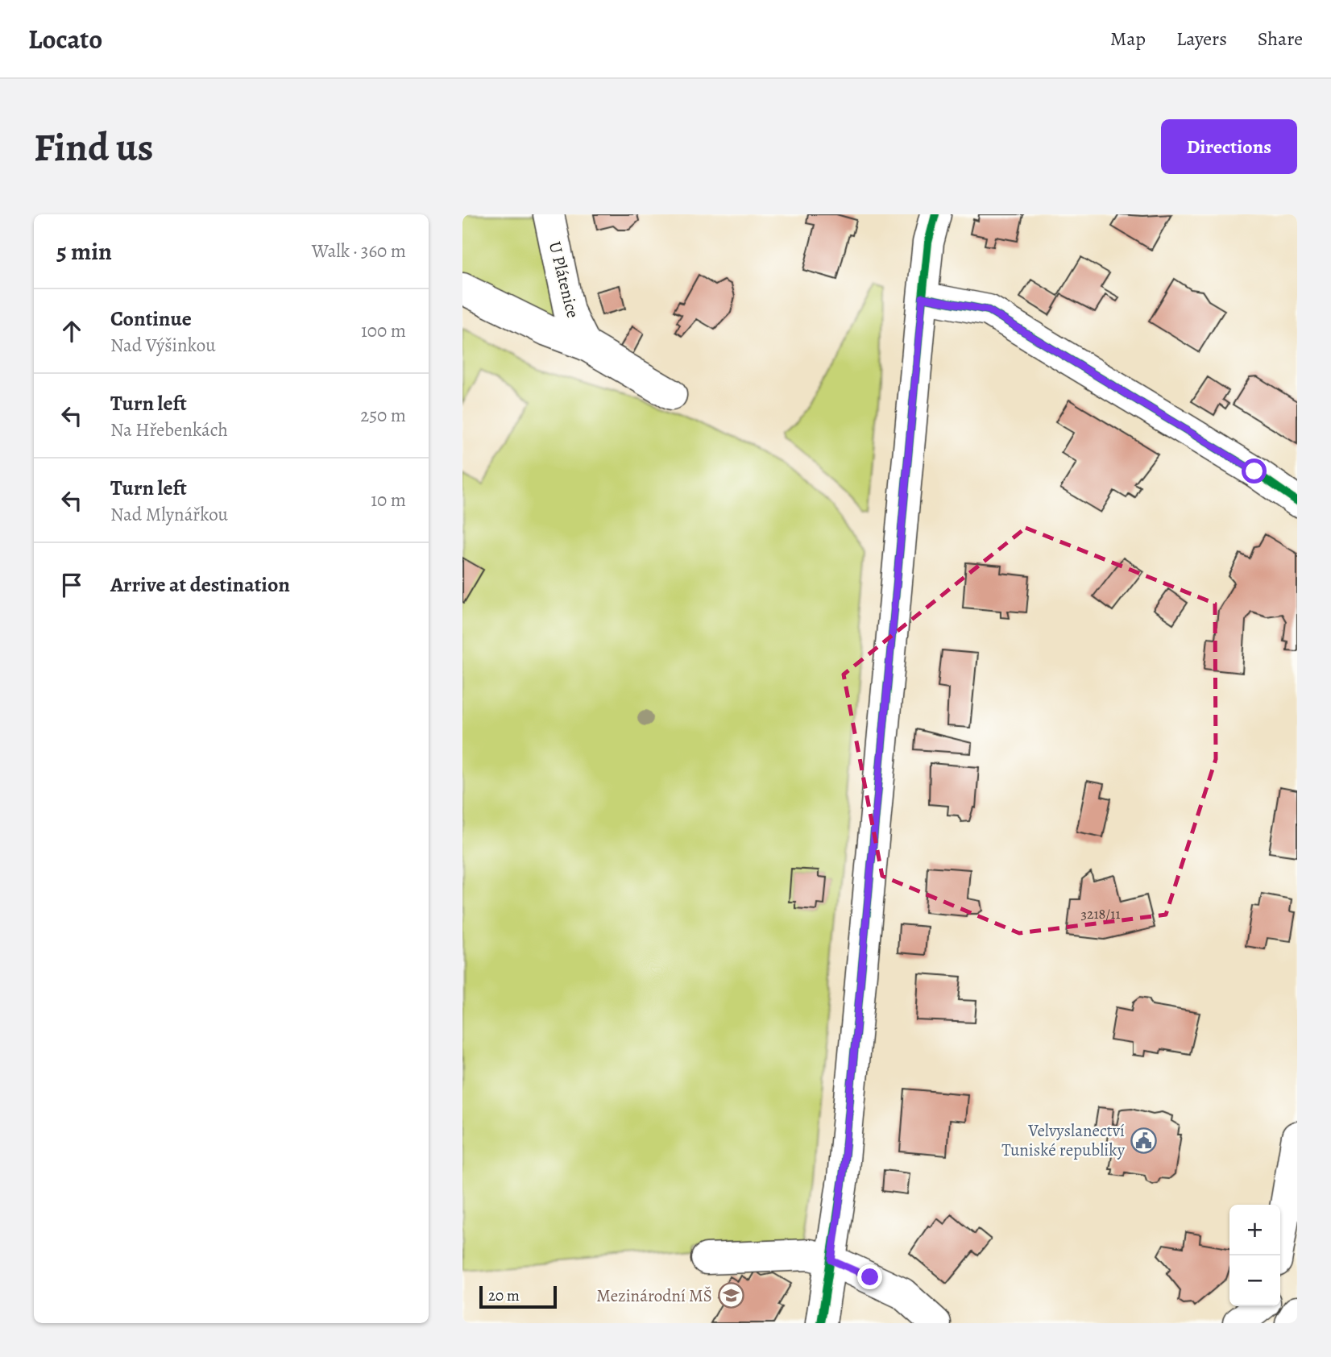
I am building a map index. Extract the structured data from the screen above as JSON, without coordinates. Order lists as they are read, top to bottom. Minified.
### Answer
{"streets":{"street":["U Plátenice"]},"places":{"public building":["Velvyslanectví Tuniské republiky"],"school or university":["Mezinárodní MŠ"]},"house_numbers":["3218/11"],"scale_bar":"20 m","page":{"header":"Locato","nav":["Map","Layers","Share"],"buttons":"Directions","title":"Find us","heading":["5 min","Walk · 360 m"],"list":[["Continue","Nad Výšinkou","100 m"],["Turn left","Na Hřebenkách","250 m"],["Turn left","Nad Mlynářkou","10 m"],"Arrive at destination"],"map_buttons":["+","−"],"scale":"20 m"}}
